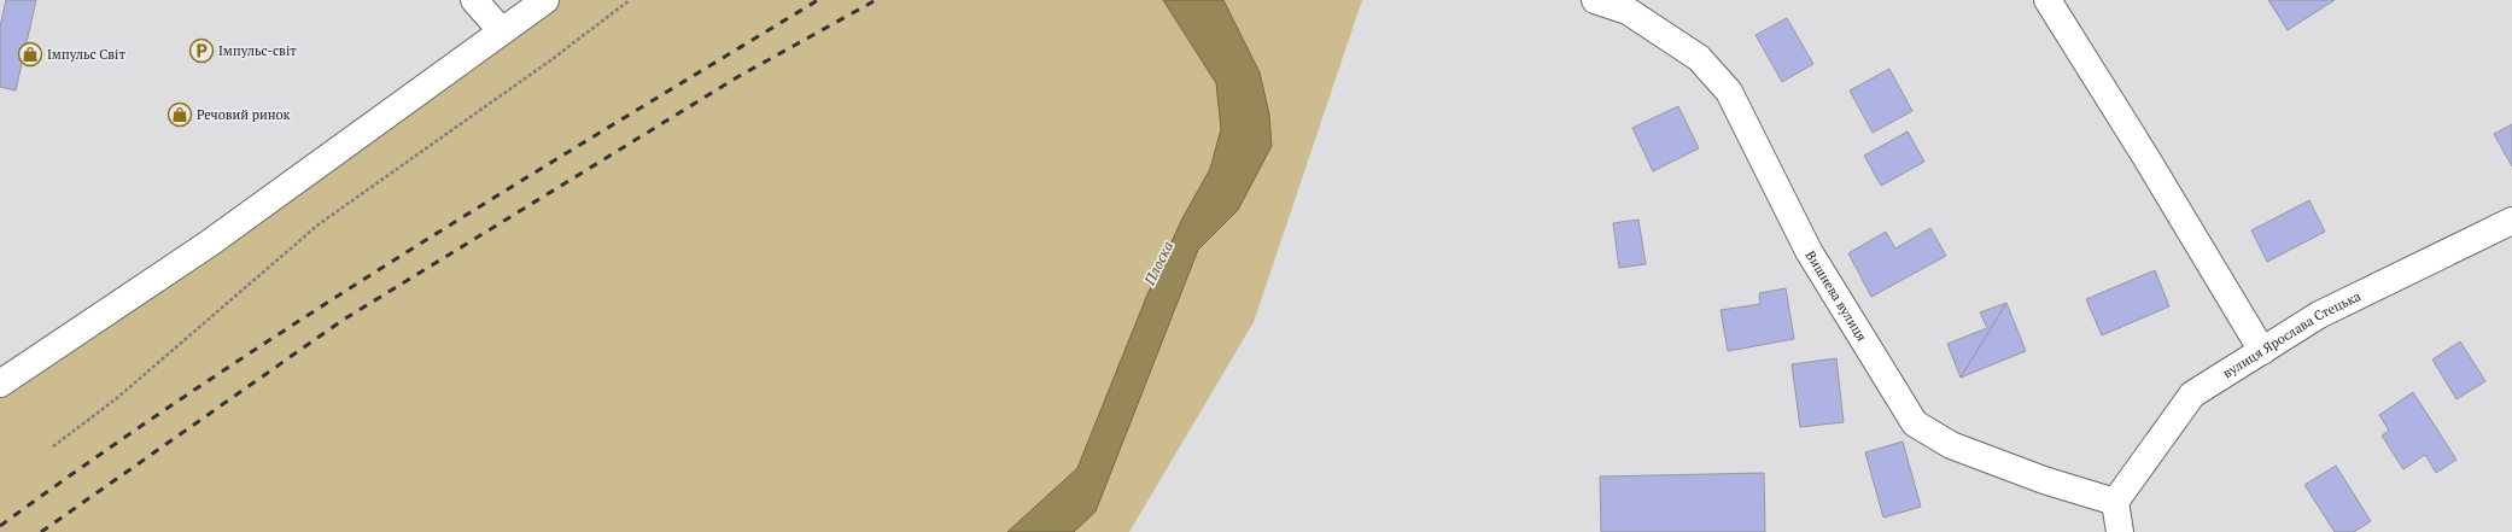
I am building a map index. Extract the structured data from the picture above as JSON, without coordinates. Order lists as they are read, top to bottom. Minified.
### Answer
{"streets":{"street":["Вишнева вулиця","вулиця Ярослава Стецька"]},"crossings":[["Вишнева вулиця","вулиця Ярослава Стецька"]],"water":["Плоска"],"places":{"parking":["Імпульс-світ"],"shop":["Імпульс Світ","Речовий ринок"]}}
